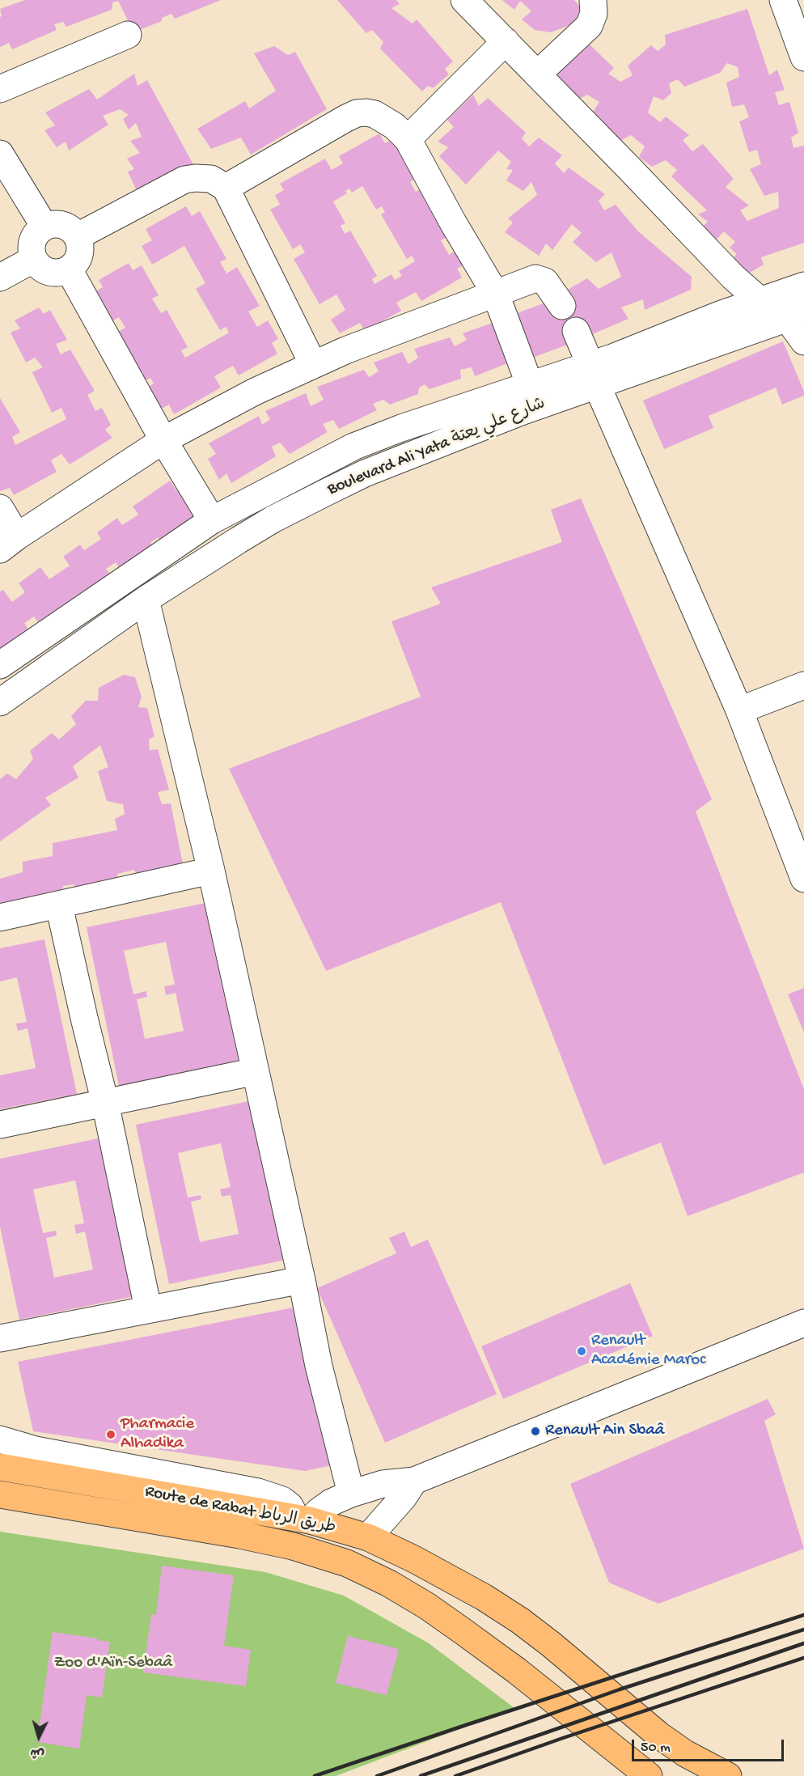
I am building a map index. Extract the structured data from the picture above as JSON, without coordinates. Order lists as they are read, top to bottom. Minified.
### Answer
{"streets":{"main road":["Route de Rabat طريق الرباط"],"street":["Boulevard Ali Yata شارع علي يعتة"]},"parks":["Zoo d'Aïn-Sebaâ"],"places":["Renault Académie Maroc","Renault Ain Sbaâ","Pharmacie Alhadika"],"scale_bar":"50 m","north":"bottom"}
